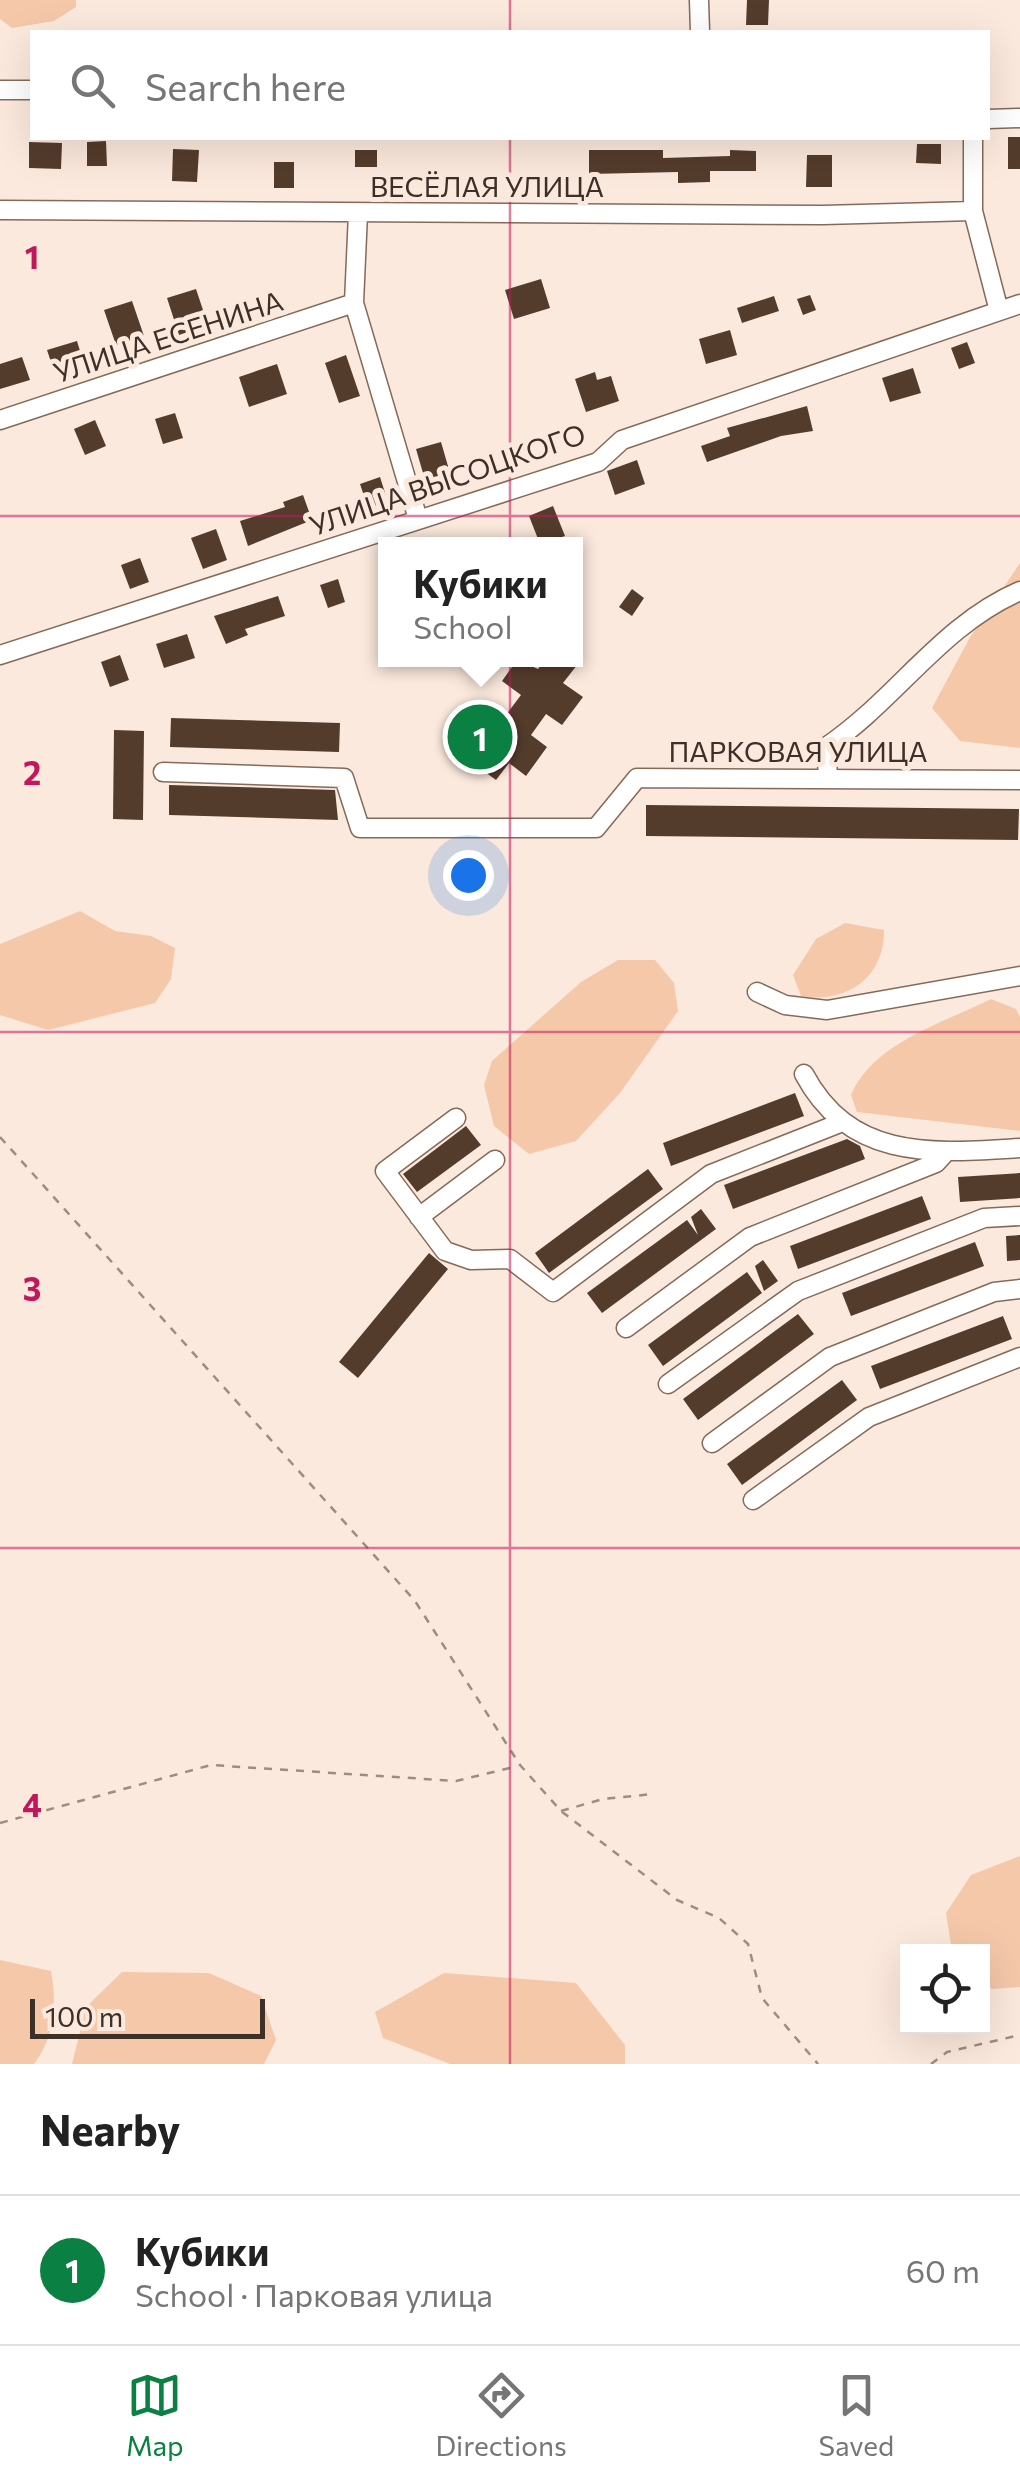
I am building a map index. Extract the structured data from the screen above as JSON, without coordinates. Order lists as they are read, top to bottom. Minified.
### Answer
{"streets":{"street":["ВЕСЁЛАЯ УЛИЦА","УЛИЦА ЕСЕНИНА","УЛИЦА ВЫСОЦКОГО","ПАРКОВАЯ УЛИЦА"]},"scale_bar":"100 m","page":{"search":"Search here","popup":["Кубики","School"],"pins":"1","scale":"100 m","heading":"Nearby","list":[{"mark":"1","name":"Кубики","note":"School · Парковая улица","value":"60 m"}],"nav":["Map","Directions","Saved"]},"grid":{"rows":["1","2","3","4"]}}
